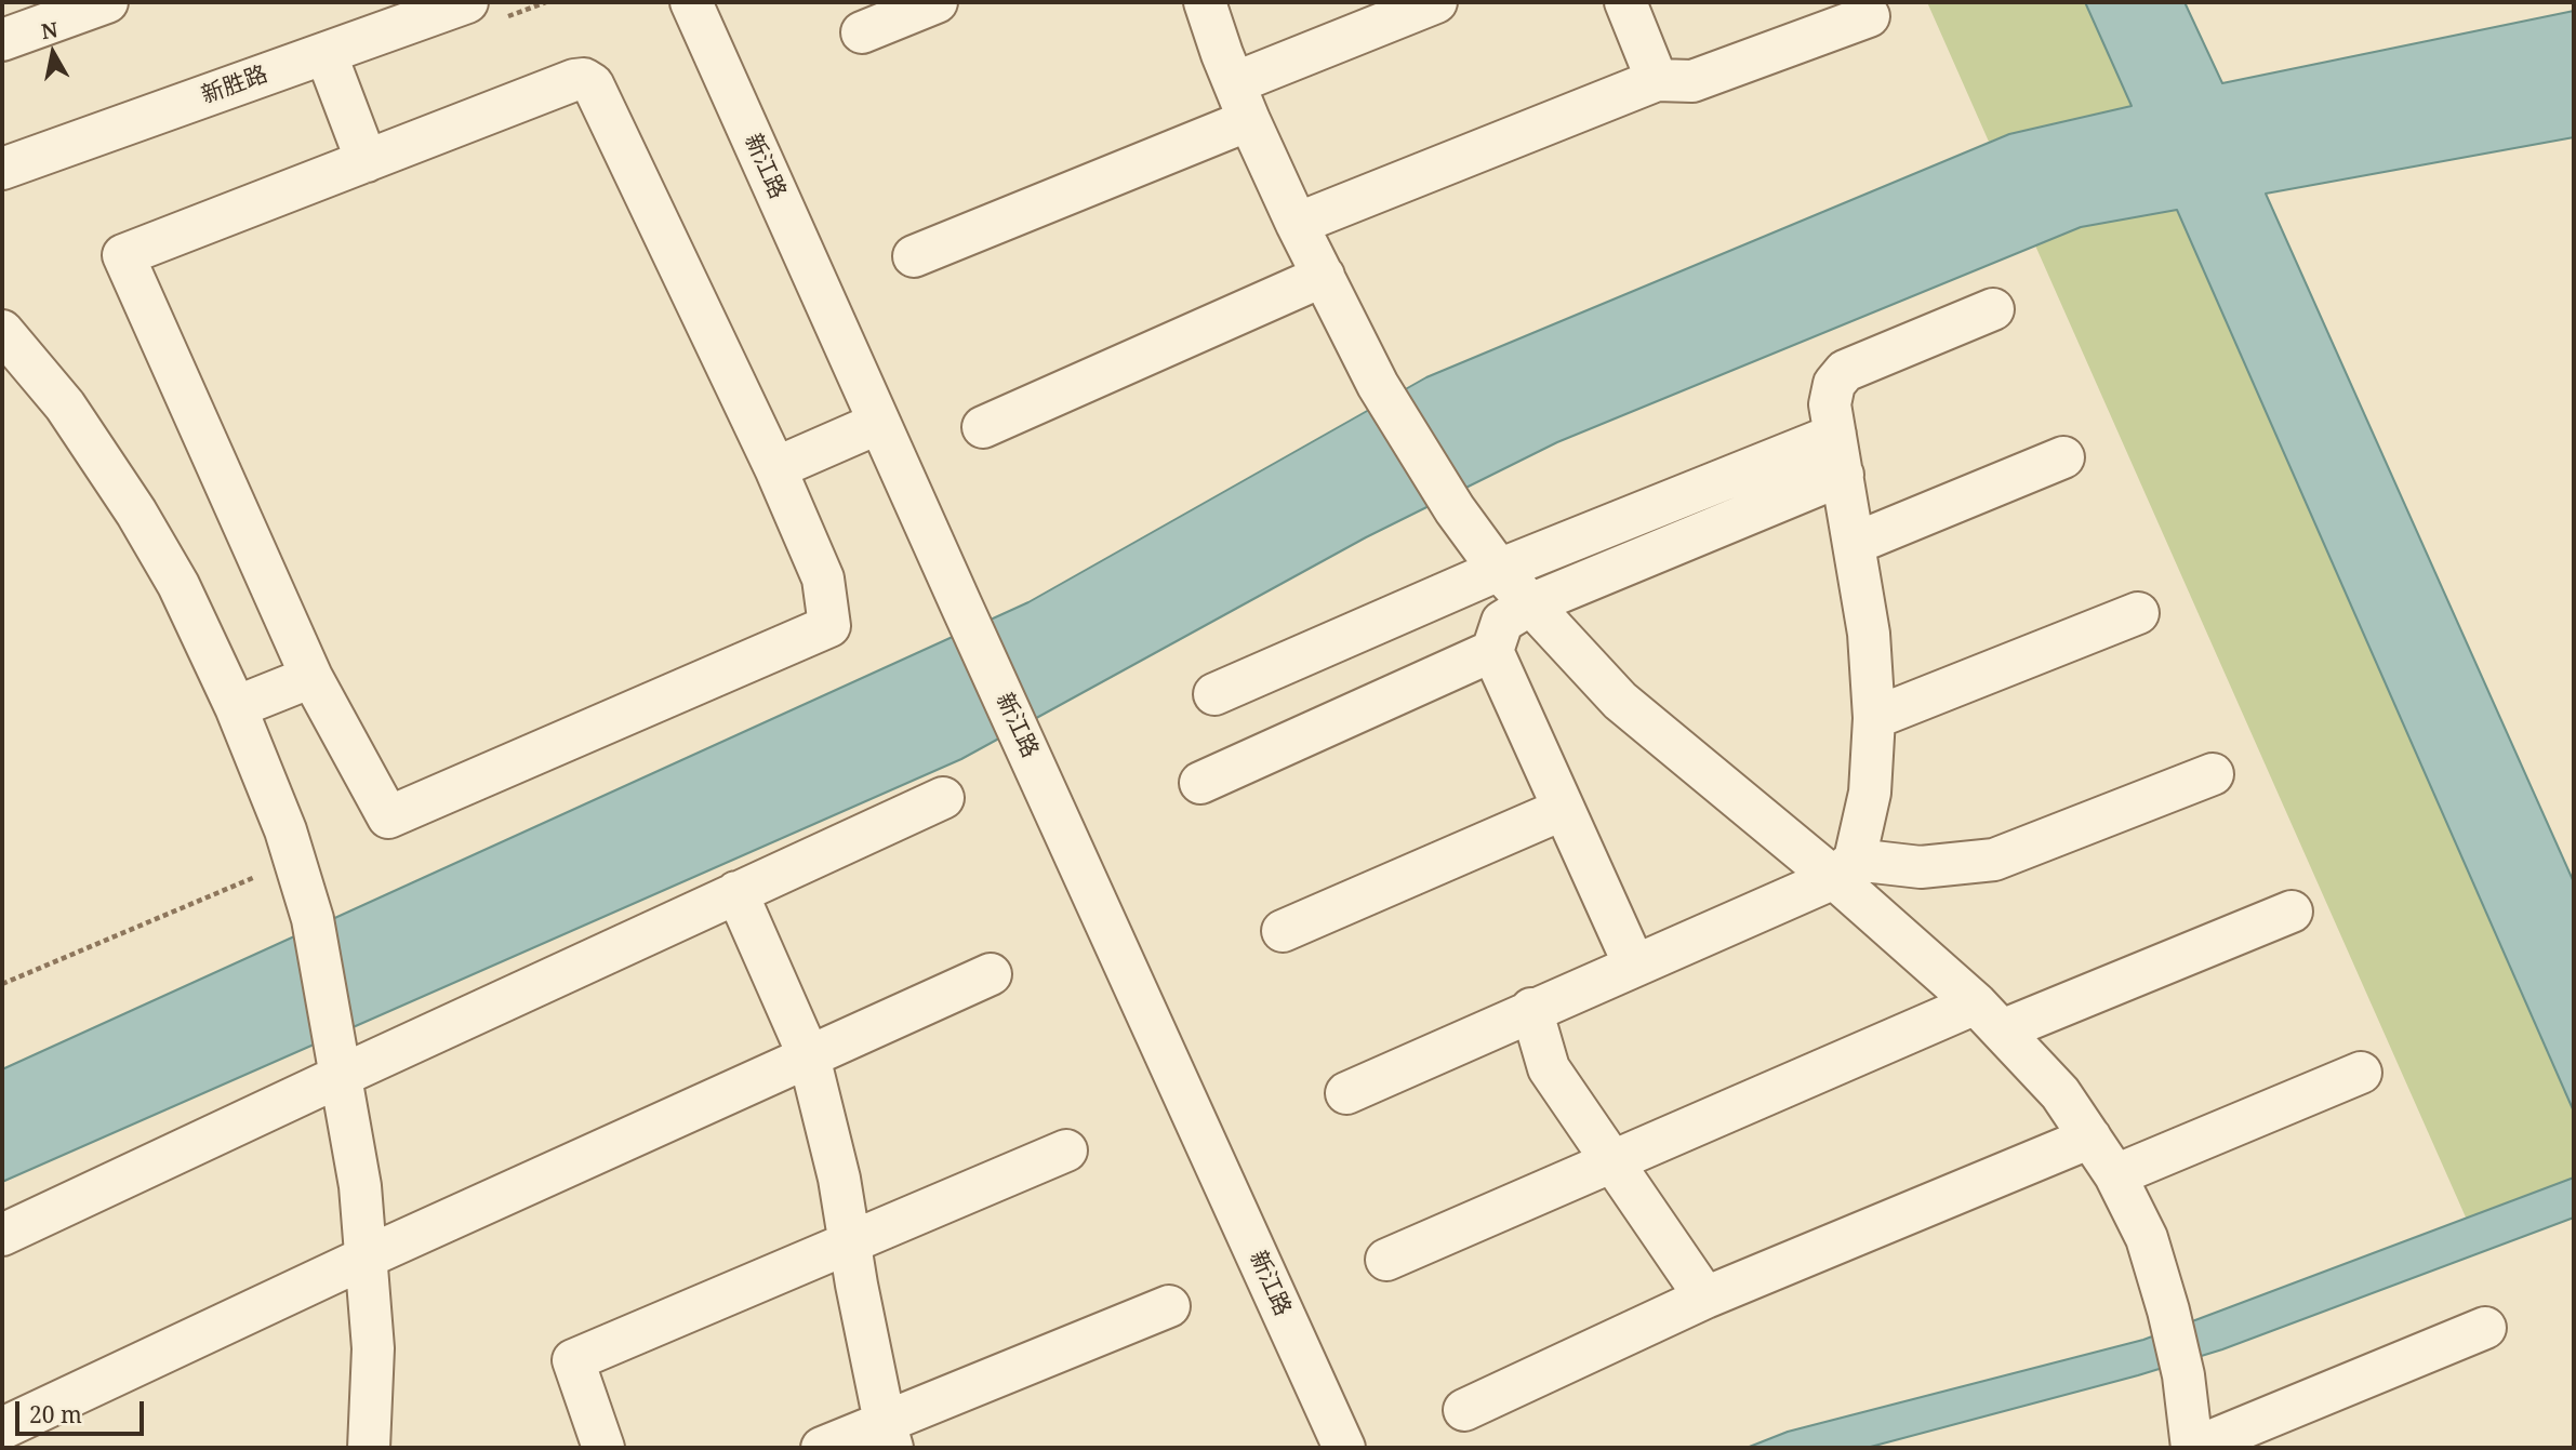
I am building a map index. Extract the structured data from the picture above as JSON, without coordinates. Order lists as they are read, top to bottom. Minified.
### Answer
{"streets":{"street":["新胜路","新江路"]},"scale_bar":"20 m","north":"top"}
